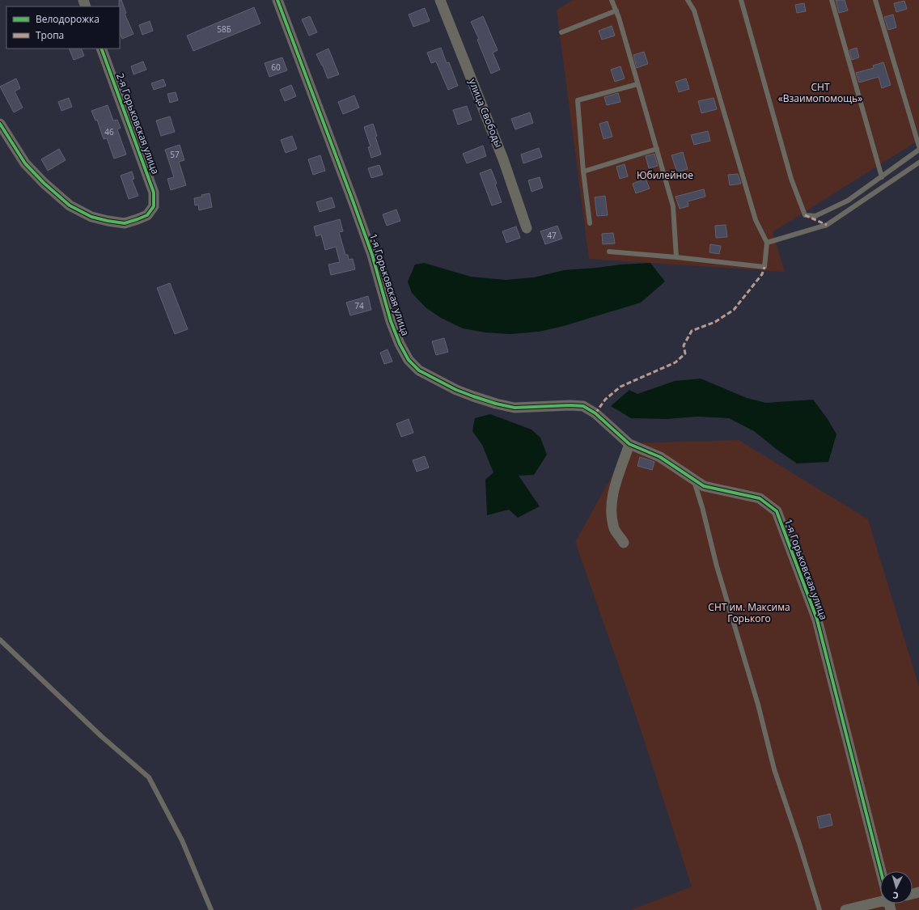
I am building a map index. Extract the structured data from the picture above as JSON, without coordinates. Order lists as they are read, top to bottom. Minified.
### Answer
{"streets":{"street":["улица Свободы","2-я Горьковская улица","1-я Горьковская улица"]},"parks":["СНТ «Взаимопомощь»","Юбилейное","СНТ им. Максима Горького"],"house_numbers":["58Б","60","46","57","47","74"],"legend":["Велодорожка","Тропа"],"north":"bottom"}
